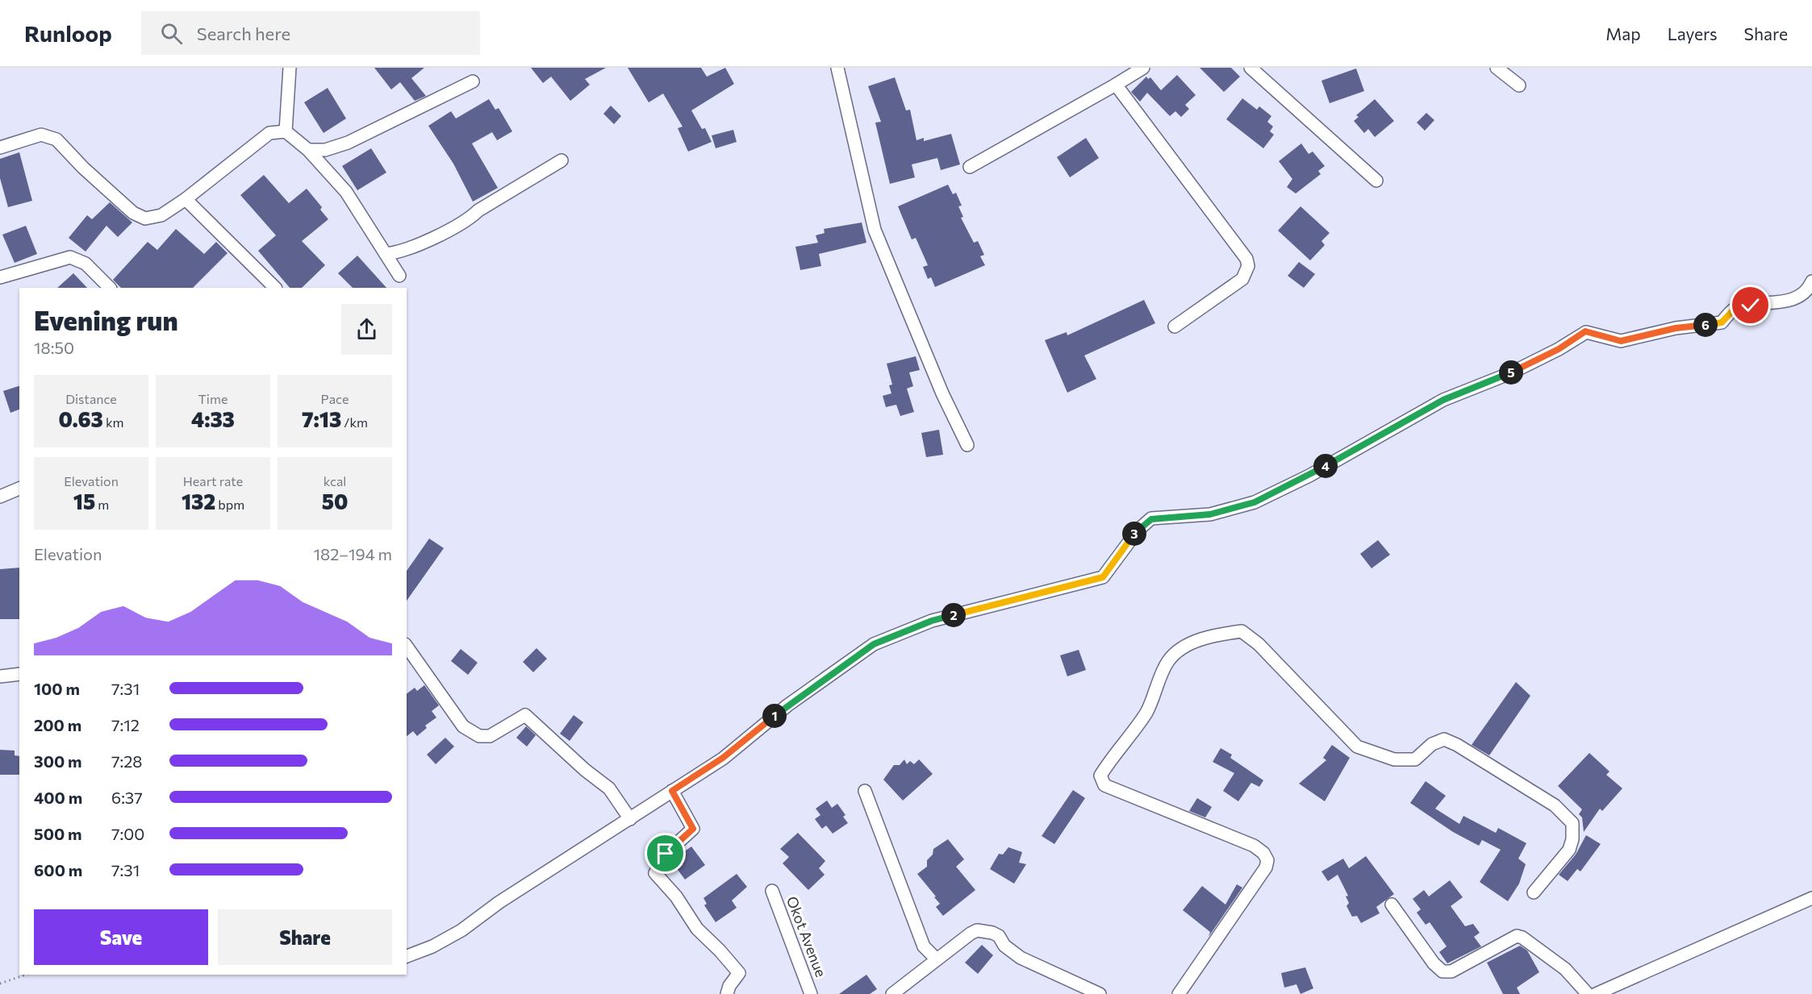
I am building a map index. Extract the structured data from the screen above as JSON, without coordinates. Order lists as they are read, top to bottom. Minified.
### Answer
{"streets":{"street":["Okot Avenue"]},"page":{"header":"Runloop","search":"Search here","nav":["Map","Layers","Share"],"heading":["Evening run","18:50"],"pins":["6","5","4","3","2","1"],"stats":[["Distance","0.63 km"],["Time","4:33"],["Pace","7:13 /km"],["Elevation","15 m"],["Heart rate","132 bpm"],["kcal","50"]],"chart":["Elevation","182–194 m"],"list":[{"name":"100 m","note":"7:31"},{"name":"200 m","note":"7:12"},{"name":"300 m","note":"7:28"},{"name":"400 m","note":"6:37"},{"name":"500 m","note":"7:00"},{"name":"600 m","note":"7:31"}],"buttons":["Save","Share"]}}
